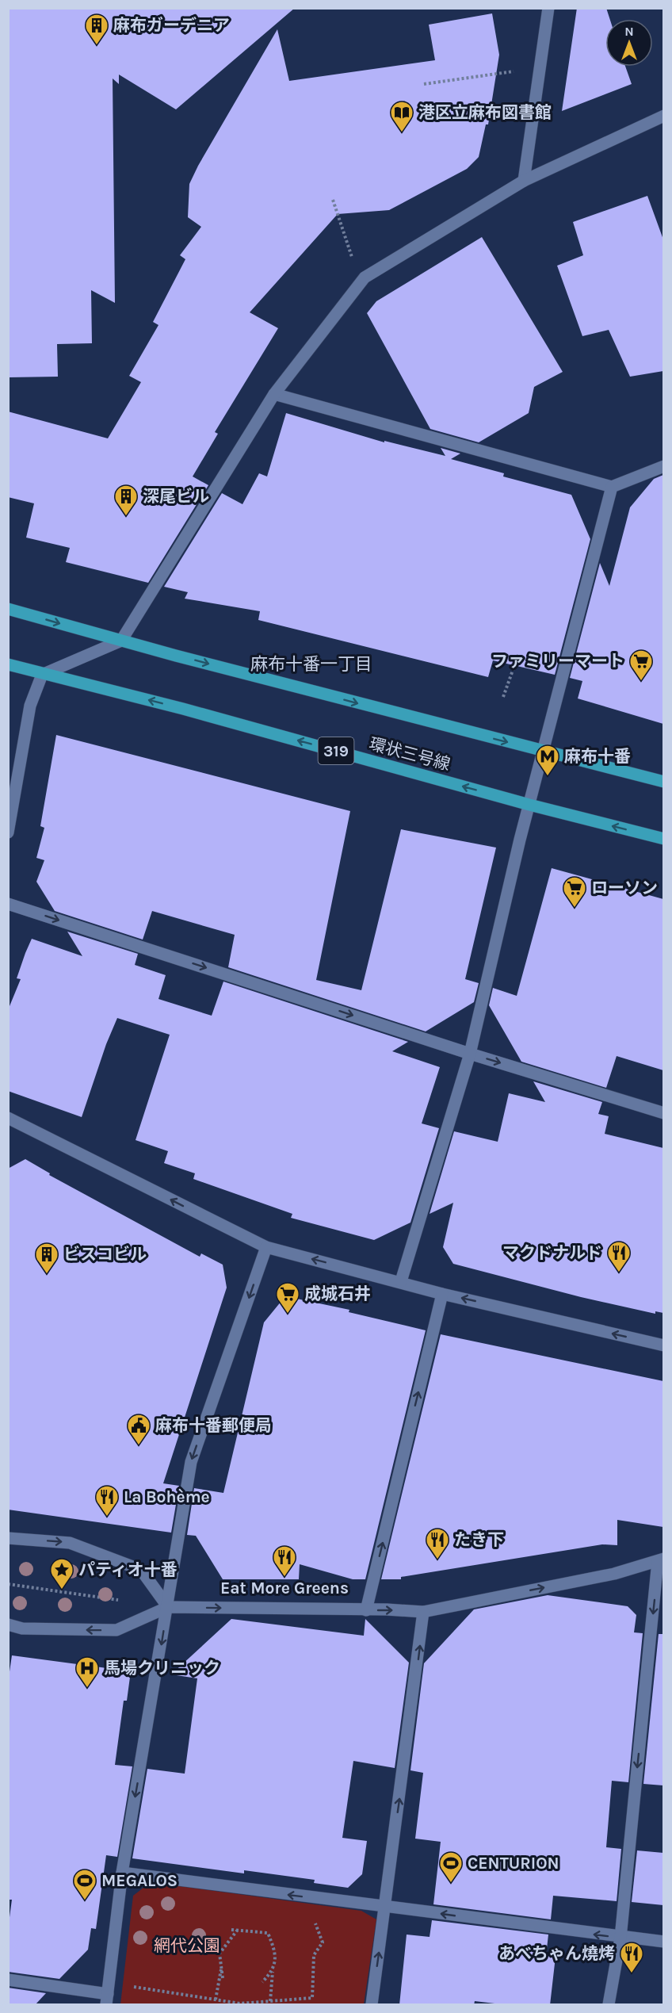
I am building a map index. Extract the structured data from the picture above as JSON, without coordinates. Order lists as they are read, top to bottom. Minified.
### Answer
{"streets":{"main road":["319","環状三号線"]},"districts":["麻布十番一丁目"],"parks":["網代公園"],"places":{"building":["麻布ガーデニア","深尾ビル","ビスコビル"],"library":["港区立麻布図書館"],"supermarket":["ファミリーマート","ローソン","成城石井"],"metro station":["麻布十番"],"restaurant":["マクドナルド","La Bohème","たき下","Eat More Greens","あべちゃん燒烤"],"public building":["麻布十番郵便局"],"place":["パティオ十番"],"hospital":["馬場クリニック"],"sports":["CENTURION","MEGALOS"]},"north":"top"}
